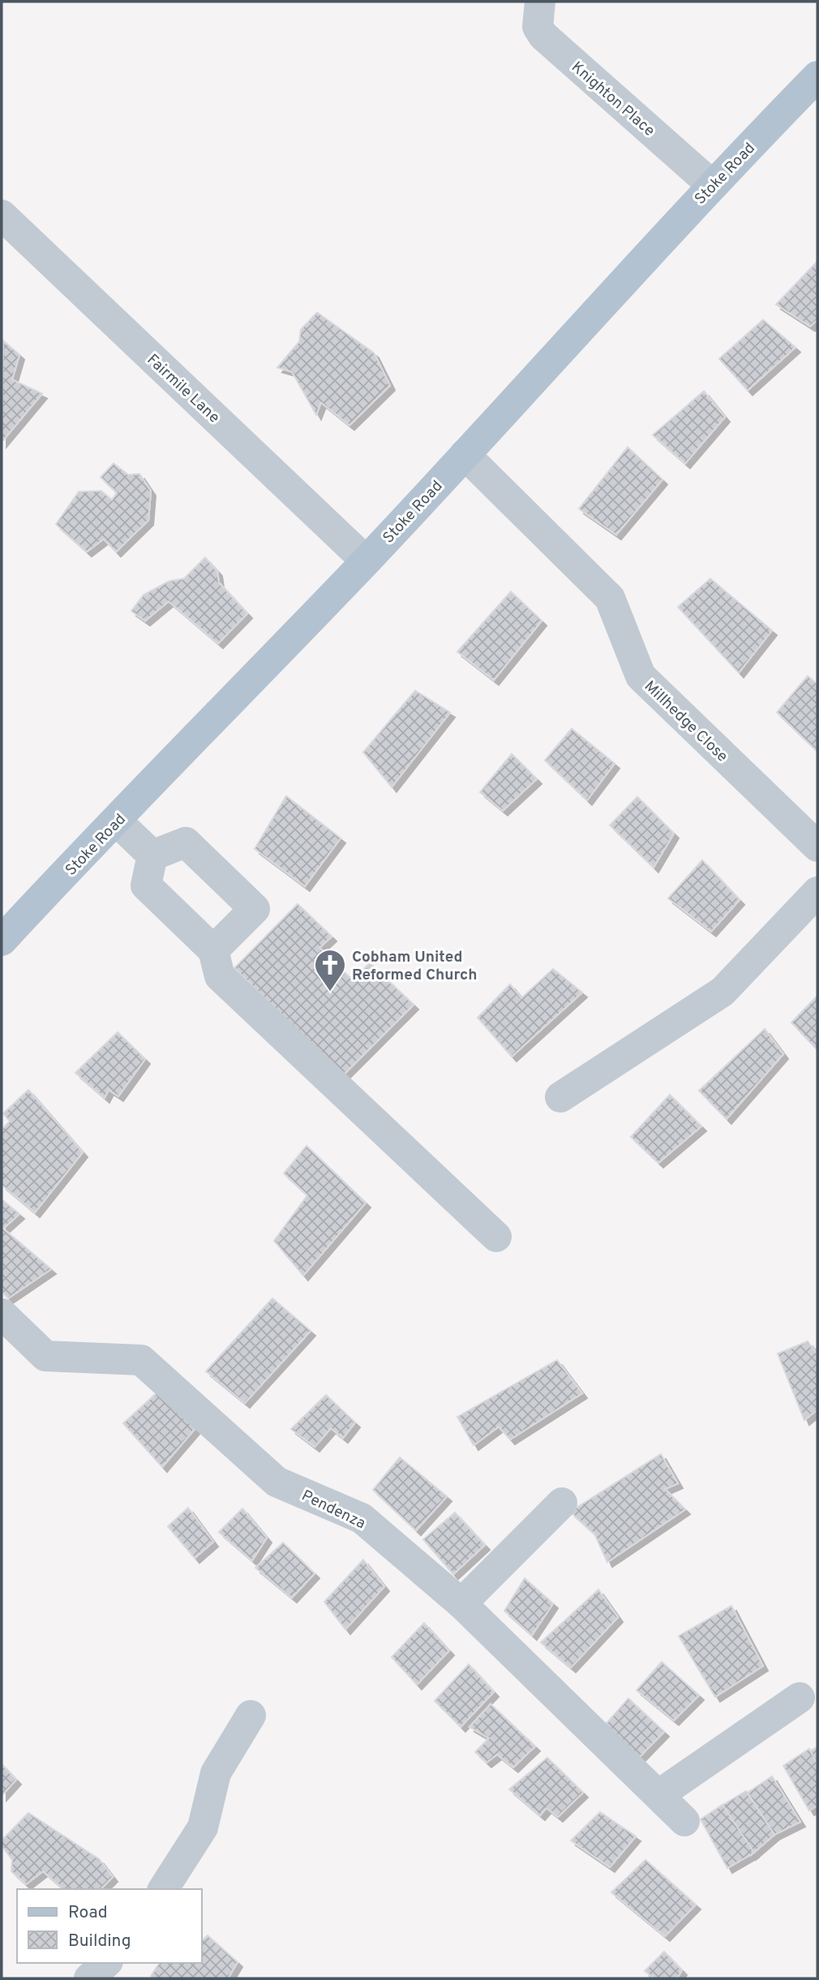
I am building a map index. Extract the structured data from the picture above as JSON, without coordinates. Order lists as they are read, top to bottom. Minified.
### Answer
{"streets":{"main road":["Stoke Road"],"street":["Knighton Place","Fairmile Lane","Millhedge Close","Pendenza"]},"crossings":[["Knighton Place","Stoke Road"],["Stoke Road","Fairmile Lane"],["Stoke Road","Millhedge Close"]],"places":{"church":["Cobham United Reformed Church"]},"legend":["Road","Building"]}
